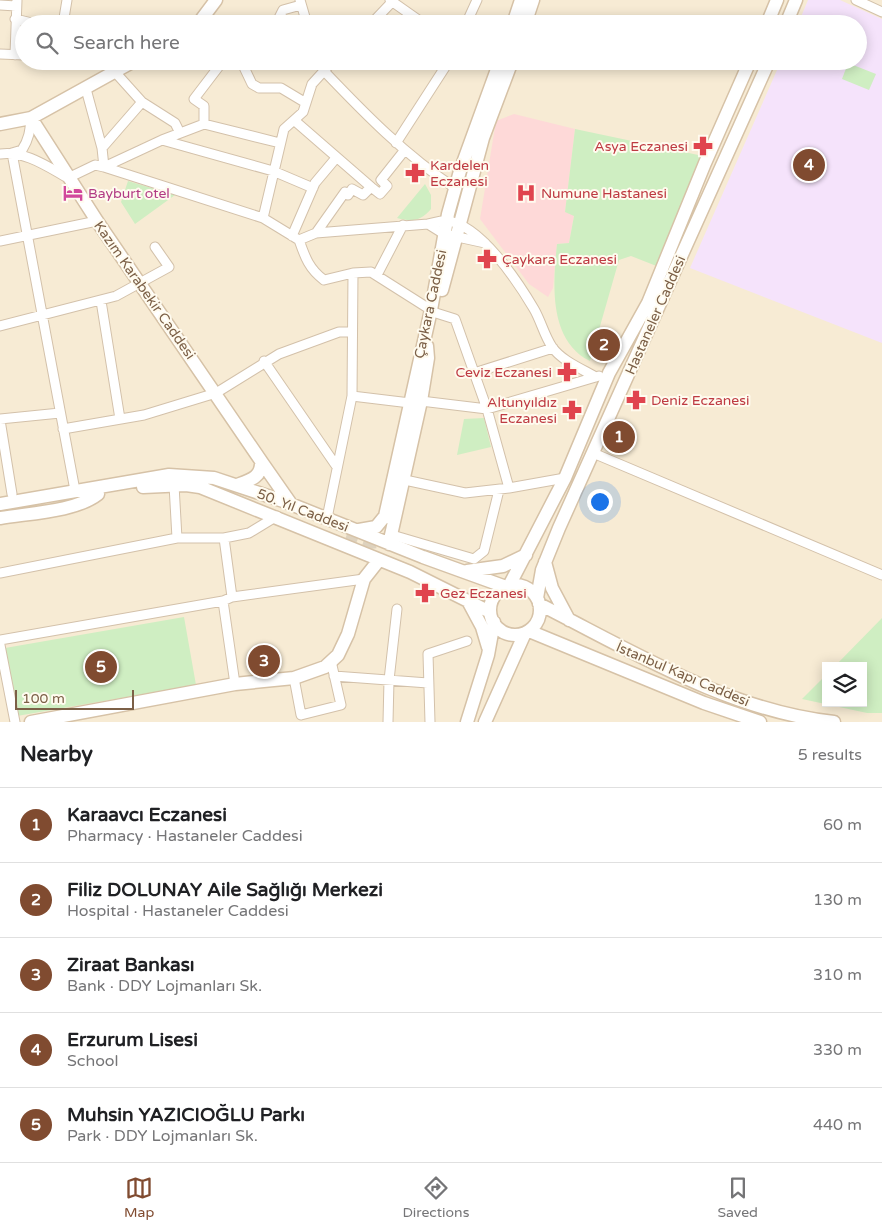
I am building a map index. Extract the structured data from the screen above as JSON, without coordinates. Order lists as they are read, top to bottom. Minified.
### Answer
{"streets":{"main road":["Kazım Karabekir Caddesi","Çaykara Caddesi","Hastaneler Caddesi","50. Yıl Caddesi","İstanbul Kapı Caddesi"]},"crossings":[["Kazım Karabekir Caddesi","50. Yıl Caddesi"],["Çaykara Caddesi","50. Yıl Caddesi"],["Hastaneler Caddesi","50. Yıl Caddesi"],["Hastaneler Caddesi","İstanbul Kapı Caddesi"],["50. Yıl Caddesi","İstanbul Kapı Caddesi"]],"places":{"pharmacy":["Asya Eczanesi","Kardelen Eczanesi","Çaykara Eczanesi","Ceviz Eczanesi","Deniz Eczanesi","Altunyıldız Eczanesi","Gez Eczanesi"],"hotel":["Bayburt otel"],"hospital":["Numune Hastanesi"]},"scale_bar":"100 m","page":{"search":"Search here","pins":["4","2","1","3","5"],"scale":"100 m","heading":["Nearby","5 results"],"list":[{"mark":"1","name":"Karaavcı Eczanesi","note":"Pharmacy · Hastaneler Caddesi","value":"60 m"},{"mark":"2","name":"Filiz DOLUNAY Aile Sağlığı Merkezi","note":"Hospital · Hastaneler Caddesi","value":"130 m"},{"mark":"3","name":"Ziraat Bankası","note":"Bank · DDY Lojmanları Sk.","value":"310 m"},{"mark":"4","name":"Erzurum Lisesi","note":"School","value":"330 m"},{"mark":"5","name":"Muhsin YAZICIOĞLU Parkı","note":"Park · DDY Lojmanları Sk.","value":"440 m"}],"nav":["Map","Directions","Saved"]}}
